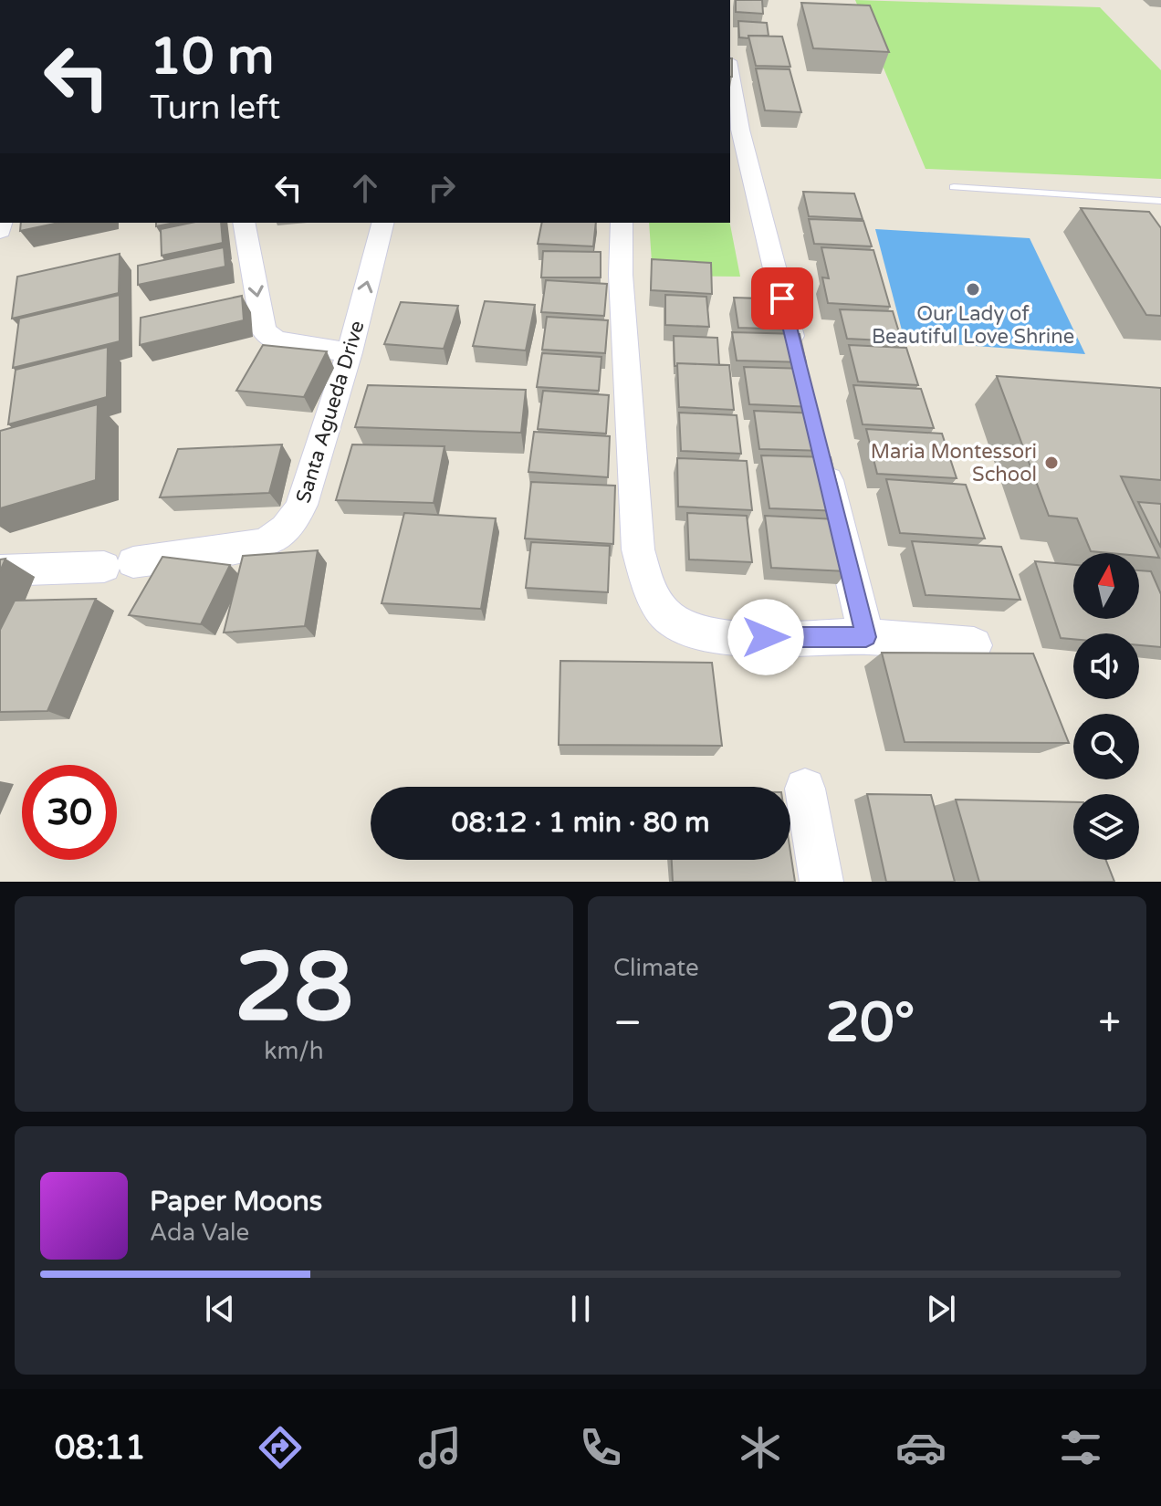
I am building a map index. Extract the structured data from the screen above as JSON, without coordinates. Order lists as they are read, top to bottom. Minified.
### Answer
{"streets":{"street":["Santa Agueda Drive"]},"places":["Our Lady of Beautiful Love Shrine","Maria Montessori School"],"north":"top","page":{"turn":["10 m","Turn left"],"limit":"30","trip":"08:12 · 1 min · 80 m","tile":[["28","km/h"],"Climate"],"heat":["−","20°","+"],"song":["Paper Moons","Ada Vale"],"tabs":"08:11"}}
